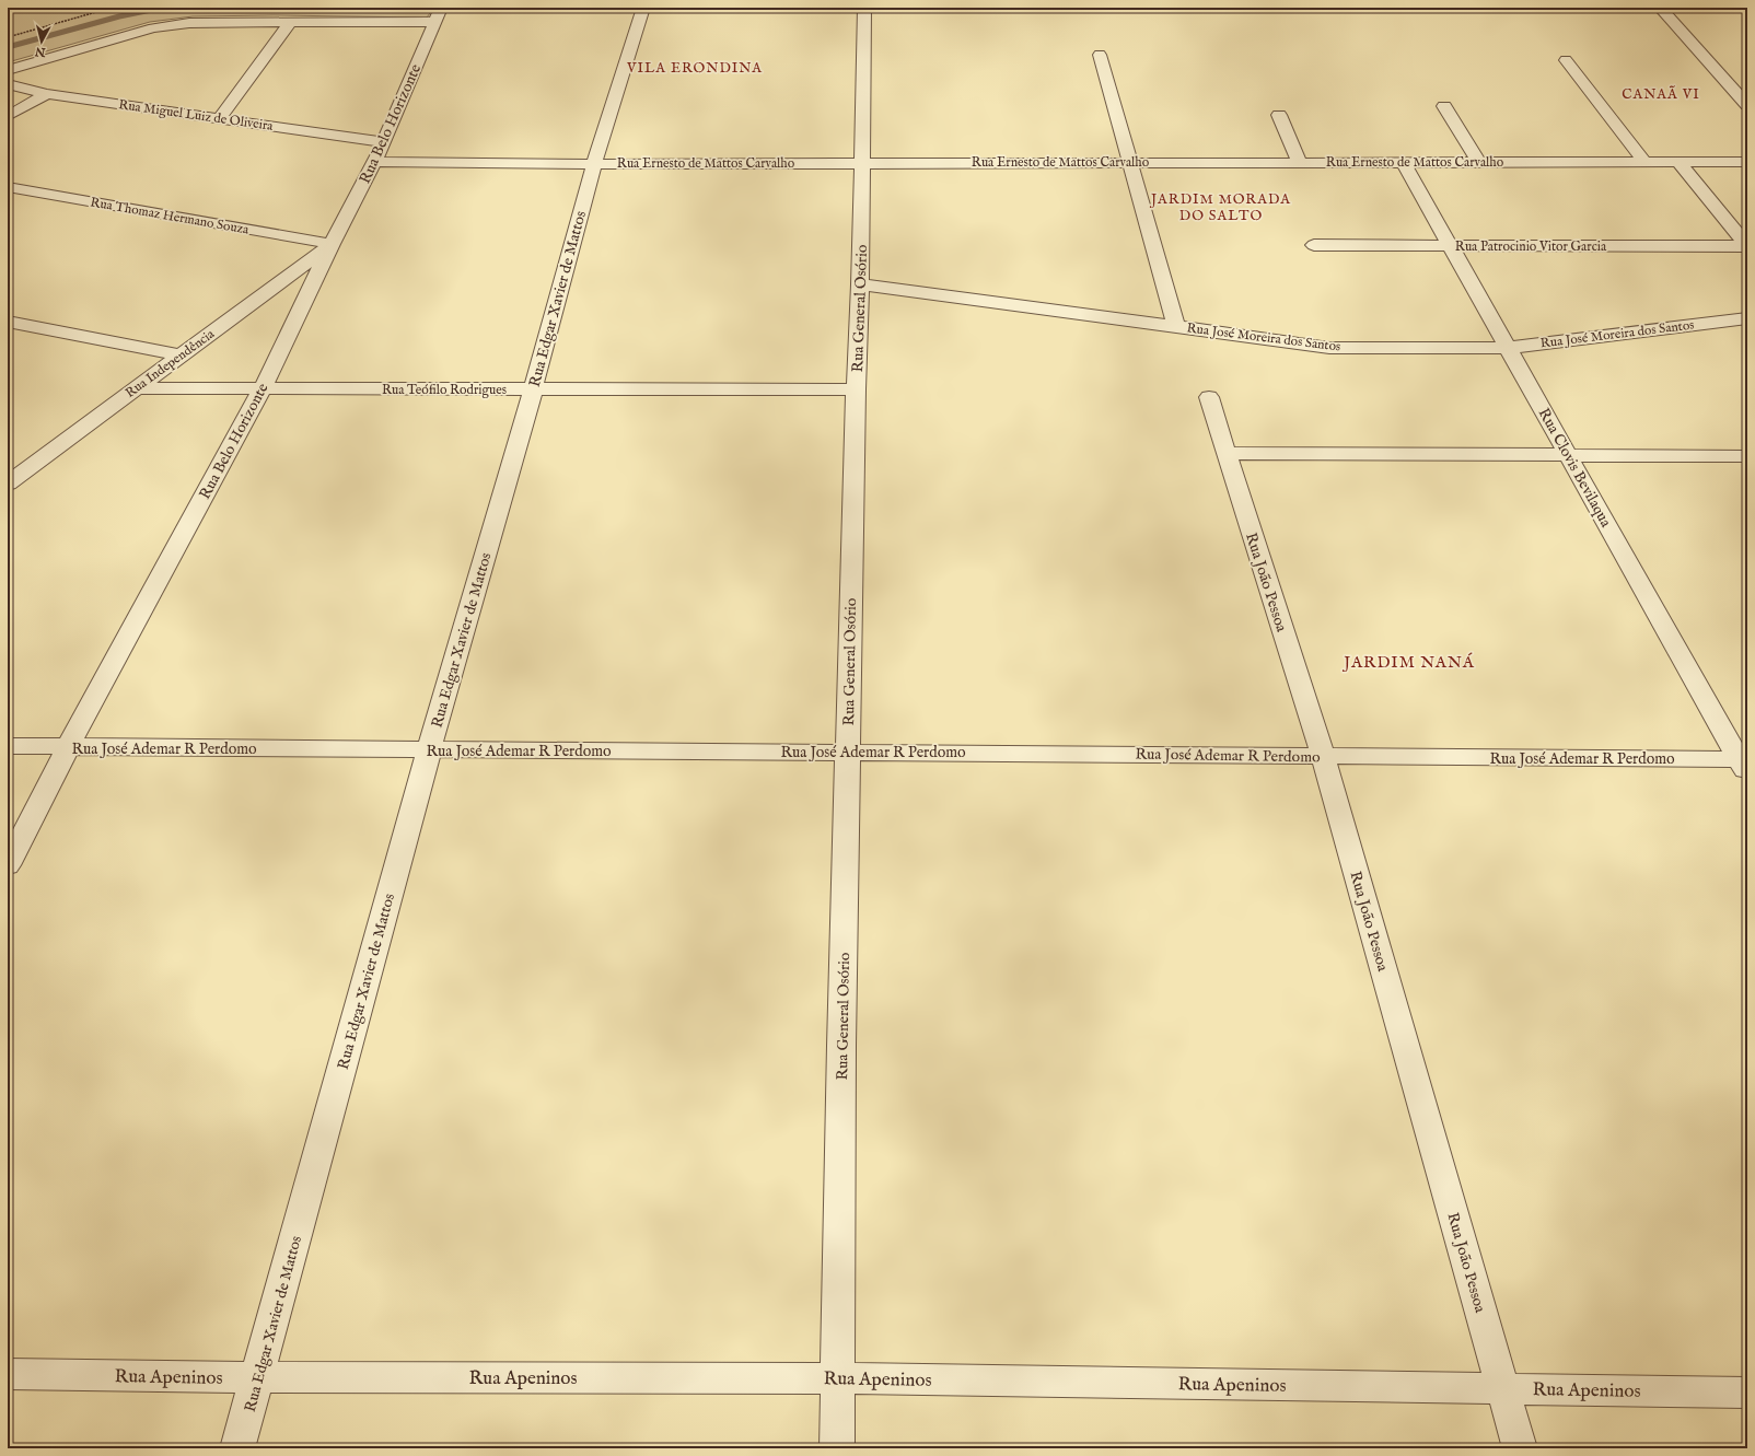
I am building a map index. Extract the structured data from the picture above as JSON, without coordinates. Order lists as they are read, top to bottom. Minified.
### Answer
{"streets":{"street":["Rua Miguel Luiz de Oliveira","Rua Belo Horizonte","Rua Ernesto de Mattos Carvalho","Rua Thomaz Hermano Souza","Rua Patrocinio Vitor Garcia","Rua Edgar Xavier de Mattos","Rua General Osório","Rua José Moreira dos Santos","Rua Independência","Rua Teófilo Rodrigues","Rua Clovis Bevilaqua","Rua João Pessoa","Rua José Ademar R Perdomo","Rua Apeninos"]},"crossings":[["Rua Miguel Luiz de Oliveira","Rua Belo Horizonte"],["Rua Belo Horizonte","Rua Ernesto de Mattos Carvalho"],["Rua Belo Horizonte","Rua Thomaz Hermano Souza"],["Rua Belo Horizonte","Rua Independência"],["Rua Belo Horizonte","Rua Teófilo Rodrigues"],["Rua Belo Horizonte","Rua José Ademar R Perdomo"],["Rua Ernesto de Mattos Carvalho","Rua Edgar Xavier de Mattos"],["Rua Ernesto de Mattos Carvalho","Rua General Osório"],["Rua Ernesto de Mattos Carvalho","Rua Clovis Bevilaqua"],["Rua Thomaz Hermano Souza","Rua Independência"],["Rua Patrocinio Vitor Garcia","Rua Clovis Bevilaqua"],["Rua Edgar Xavier de Mattos","Rua Teófilo Rodrigues"],["Rua Edgar Xavier de Mattos","Rua José Ademar R Perdomo"],["Rua Edgar Xavier de Mattos","Rua Apeninos"],["Rua General Osório","Rua José Moreira dos Santos"],["Rua General Osório","Rua Teófilo Rodrigues"],["Rua General Osório","Rua José Ademar R Perdomo"],["Rua General Osório","Rua Apeninos"],["Rua José Moreira dos Santos","Rua Clovis Bevilaqua"],["Rua Independência","Rua Teófilo Rodrigues"],["Rua Clovis Bevilaqua","Rua José Ademar R Perdomo"],["Rua João Pessoa","Rua José Ademar R Perdomo"],["Rua João Pessoa","Rua Apeninos"]],"districts":["VILA ERONDINA","CANAÃ VI","JARDIM MORADA DO SALTO","JARDIM NANÁ"],"north":"bottom"}
